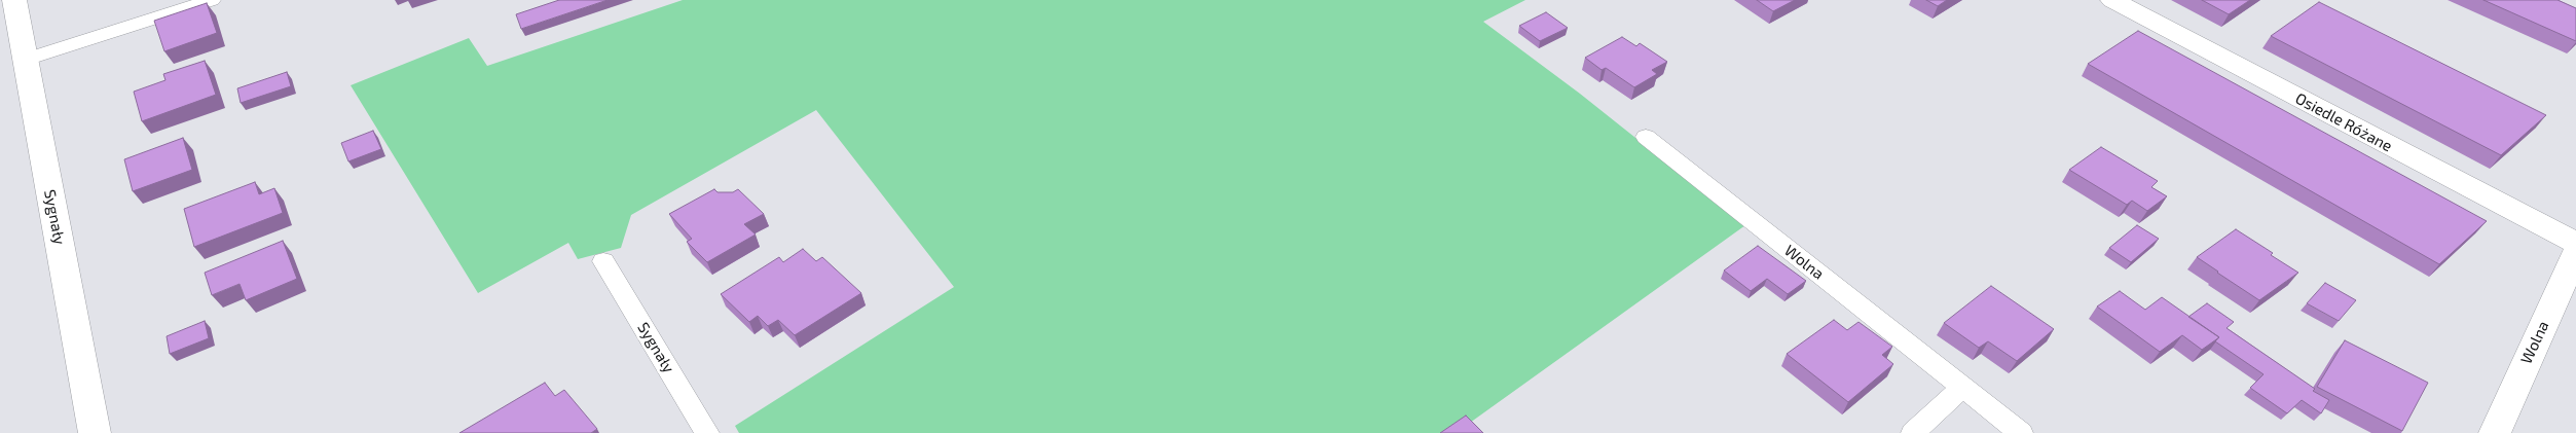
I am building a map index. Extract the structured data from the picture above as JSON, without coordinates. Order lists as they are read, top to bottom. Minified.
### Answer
{"streets":{"street":["Osiedle Różane","Sygnały","Wolna"]}}
